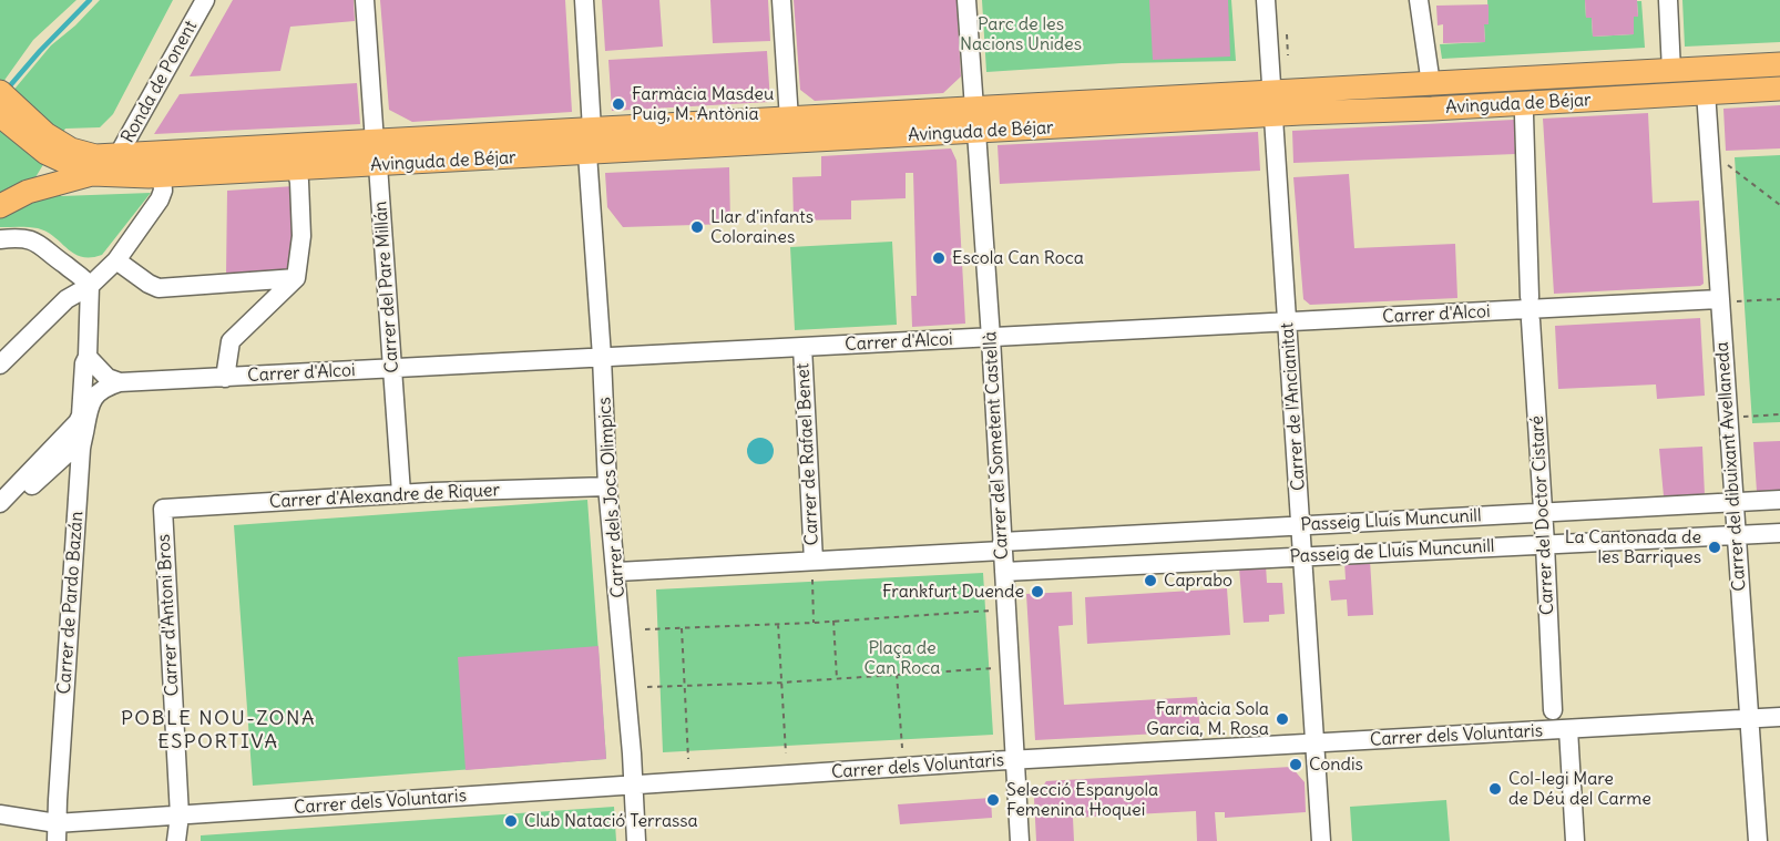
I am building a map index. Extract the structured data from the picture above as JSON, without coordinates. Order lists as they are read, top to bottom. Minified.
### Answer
{"streets":{"main road":["Ronda de Ponent","Avinguda de Béjar","Carrer del Pare Millán"],"street":["Carrer d'Alcoi","Carrer de l'Ancianitat","Carrer del Sometent Castellà","Carrer de Rafael Benet","Carrer del dibuixant Avellaneda","Carrer d'Alexandre de Riquer","Carrer dels Jocs Olimpics","Carrer del Doctor Cistaré","Passeig Lluís Muncunill","Passeig de Lluís Muncunill","Carrer de Pardo Bazán","Carrer d'Antoni Bros","Carrer dels Voluntaris"]},"crossings":[["Ronda de Ponent","Avinguda de Béjar"],["Avinguda de Béjar","Carrer del Pare Millán"],["Avinguda de Béjar","Carrer de l'Ancianitat"],["Avinguda de Béjar","Carrer del Sometent Castellà"],["Avinguda de Béjar","Carrer del dibuixant Avellaneda"],["Avinguda de Béjar","Carrer dels Jocs Olimpics"],["Carrer del Pare Millán","Carrer d'Alcoi"],["Carrer del Pare Millán","Carrer d'Alexandre de Riquer"],["Carrer d'Alcoi","Carrer de l'Ancianitat"],["Carrer d'Alcoi","Carrer del Sometent Castellà"],["Carrer d'Alcoi","Carrer de Rafael Benet"],["Carrer d'Alcoi","Carrer del dibuixant Avellaneda"],["Carrer d'Alcoi","Carrer dels Jocs Olimpics"],["Carrer d'Alcoi","Carrer de Pardo Bazán"],["Carrer de l'Ancianitat","Passeig Lluís Muncunill"],["Carrer de l'Ancianitat","Passeig de Lluís Muncunill"],["Carrer de l'Ancianitat","Carrer dels Voluntaris"],["Carrer del Sometent Castellà","Passeig Lluís Muncunill"],["Carrer del Sometent Castellà","Passeig de Lluís Muncunill"],["Carrer del Sometent Castellà","Carrer dels Voluntaris"],["Carrer del dibuixant Avellaneda","Passeig Lluís Muncunill"],["Carrer del dibuixant Avellaneda","Passeig de Lluís Muncunill"],["Carrer del dibuixant Avellaneda","Carrer dels Voluntaris"],["Carrer d'Alexandre de Riquer","Carrer dels Jocs Olimpics"],["Carrer d'Alexandre de Riquer","Carrer d'Antoni Bros"],["Carrer dels Jocs Olimpics","Carrer dels Voluntaris"],["Carrer del Doctor Cistaré","Passeig Lluís Muncunill"],["Carrer del Doctor Cistaré","Passeig de Lluís Muncunill"],["Carrer de Pardo Bazán","Carrer dels Voluntaris"],["Carrer d'Antoni Bros","Carrer dels Voluntaris"]],"districts":["POBLE NOU-ZONA ESPORTIVA"],"parks":["Parc de les Nacions Unides","Plaça de Can Roca"],"places":["Farmàcia Masdeu Puig, M. Antònia","Llar d'infants Coloraines","Escola Can Roca","La Cantonada de les Barriques","Caprabo","Frankfurt Duende","Farmàcia Sola Garcia, M. Rosa","Condis","Col-legi Mare de Déu del Carme","Selecció Espanyola Femenina Hoquei","Club Natació Terrassa"]}
